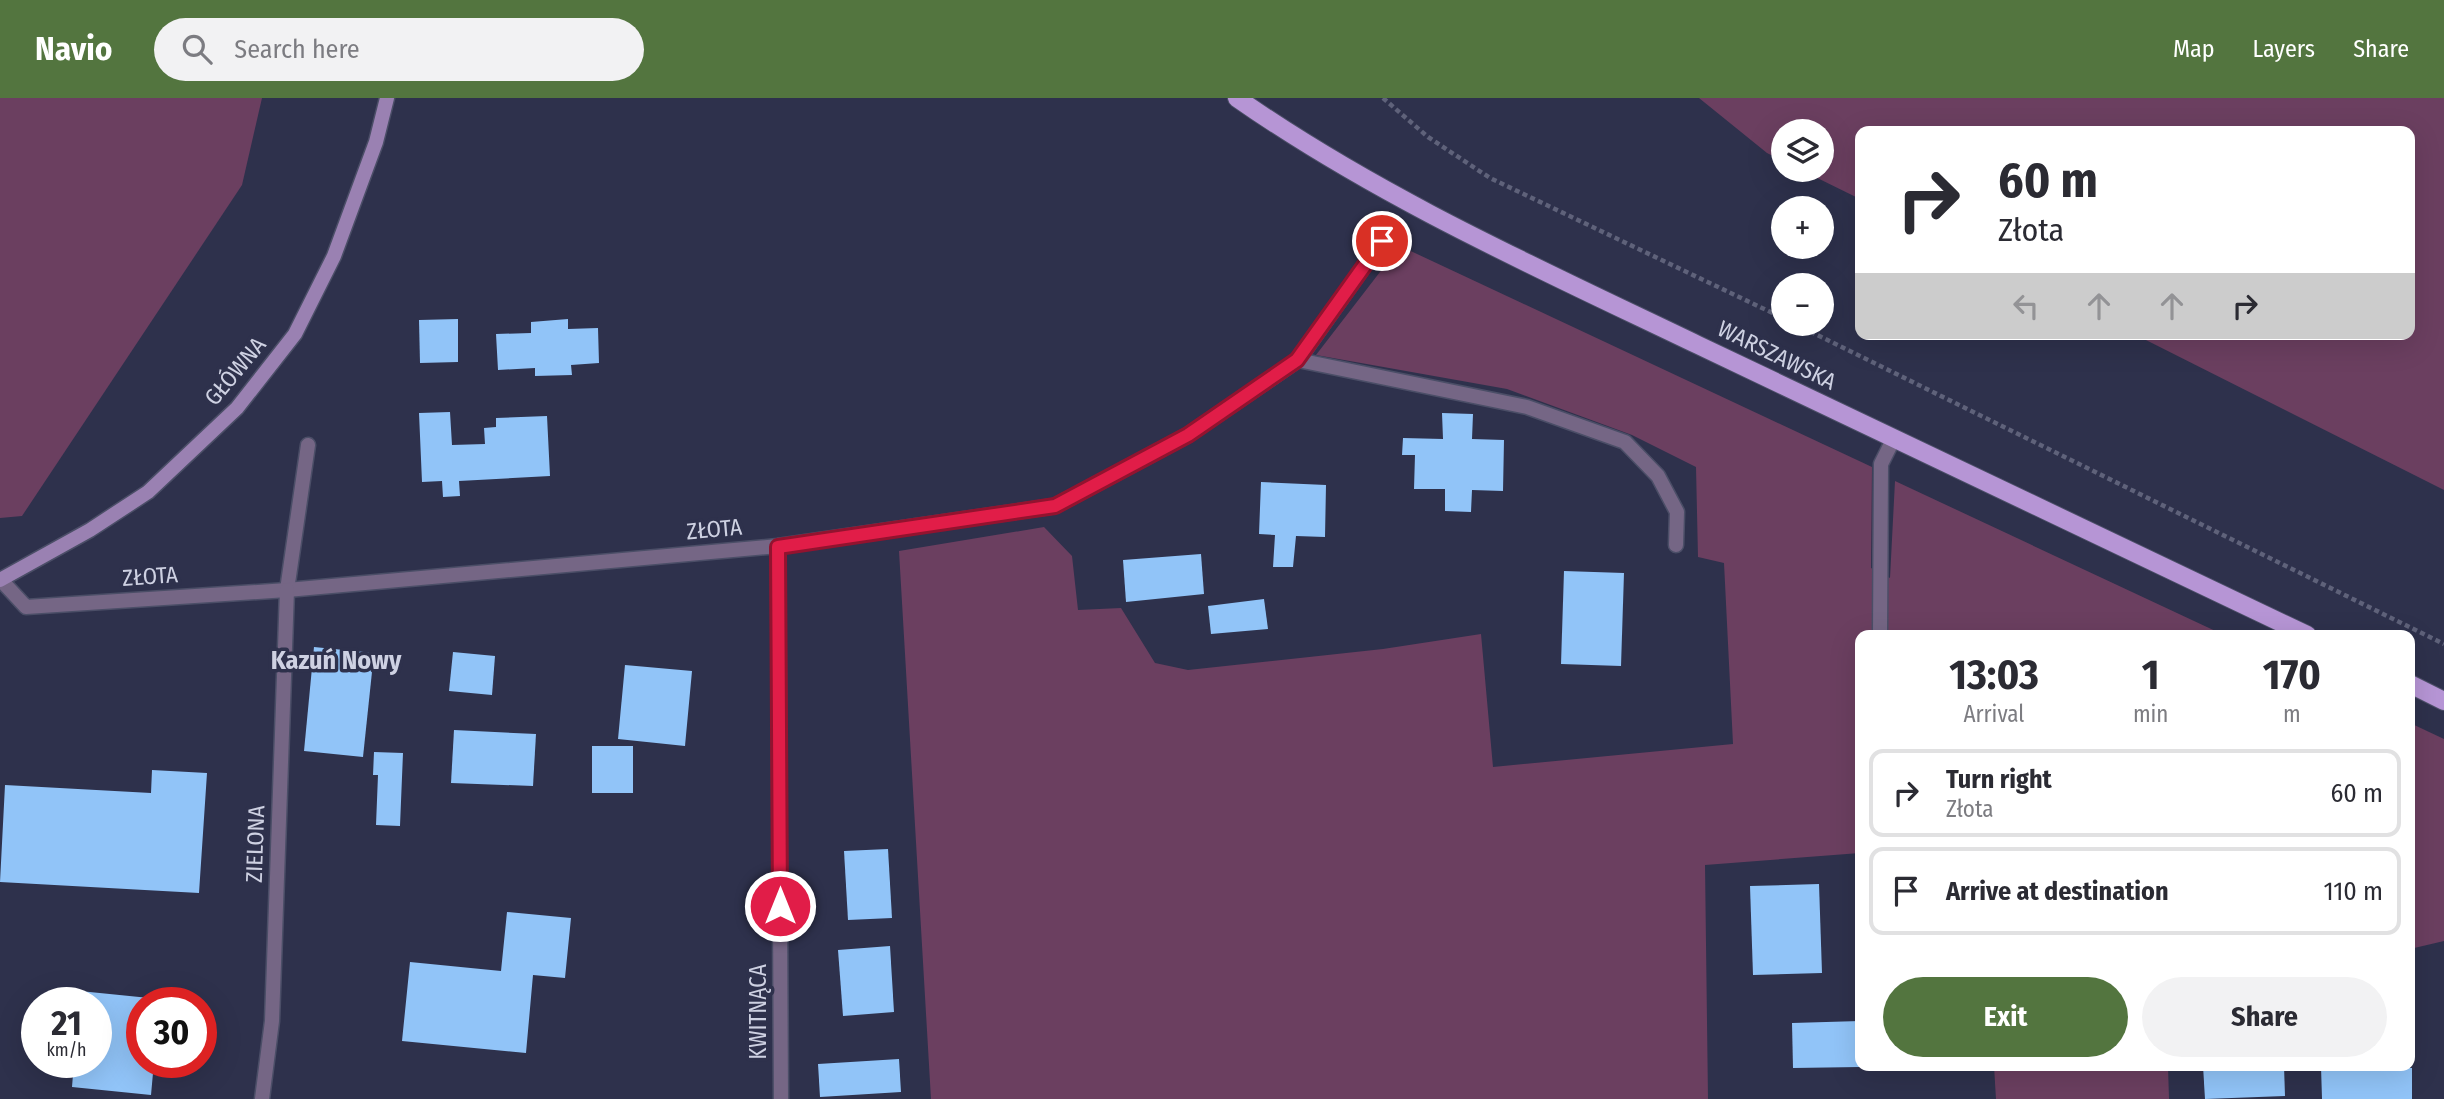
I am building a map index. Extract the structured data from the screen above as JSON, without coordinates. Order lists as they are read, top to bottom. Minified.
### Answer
{"streets":{"main road":["WARSZAWSKA","GŁÓWNA"],"street":["ZŁOTA","ZIELONA","KWITNĄCA"]},"crossings":[["GŁÓWNA","ZŁOTA"],["ZŁOTA","ZIELONA"],["ZŁOTA","KWITNĄCA"]],"districts":["Kazuń Nowy"],"page":{"header":"Navio","search":"Search here","nav":["Map","Layers","Share"],"map_buttons":["+","−"],"turn":["60 m","Złota"],"eta":["13:03","Arrival","1","min","170","m"],"list":[{"name":"Turn right","note":"Złota","value":"60 m"},{"name":"Arrive at destination","value":"110 m"}],"buttons":["Exit","Share"],"speed":"21 km/h","limit":"30"}}
